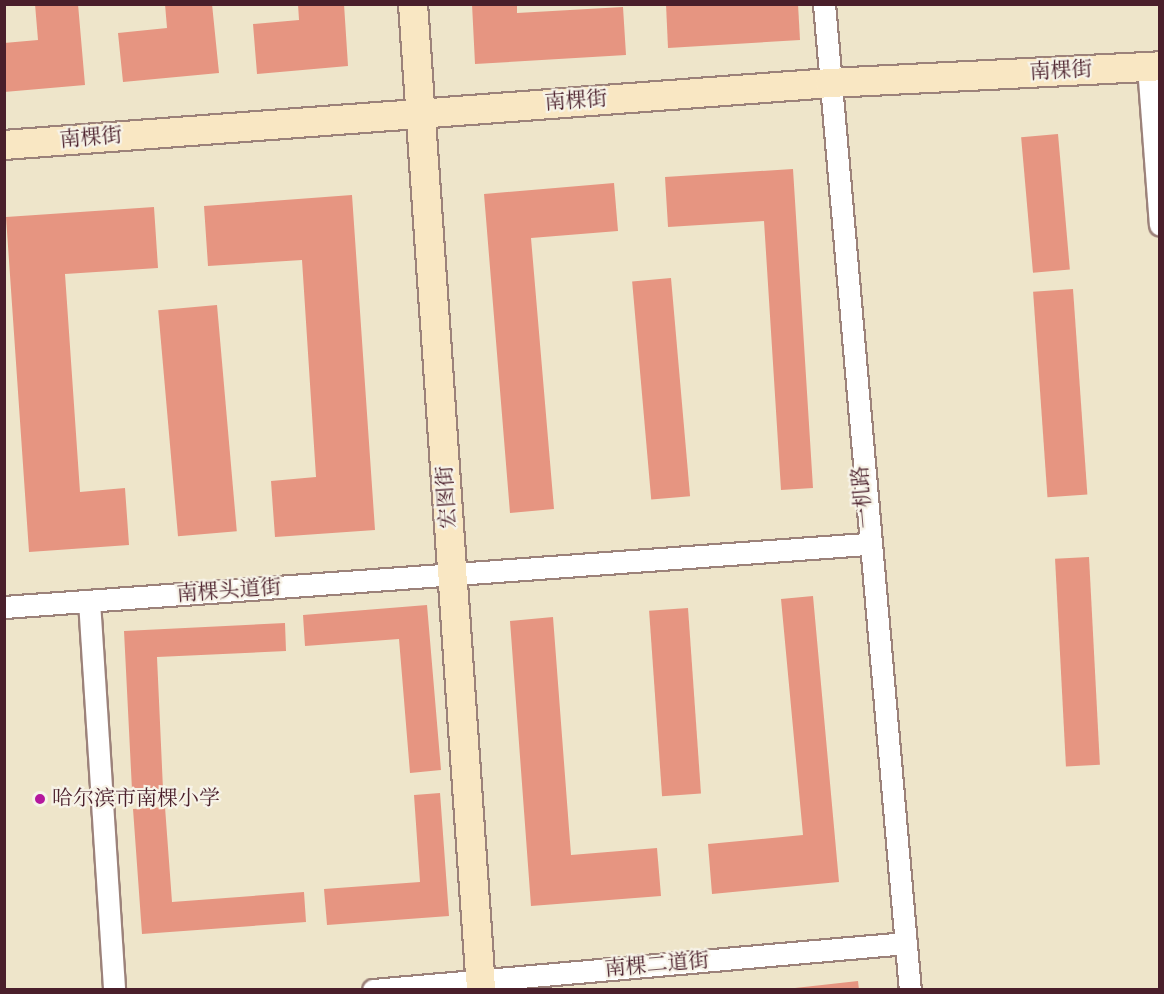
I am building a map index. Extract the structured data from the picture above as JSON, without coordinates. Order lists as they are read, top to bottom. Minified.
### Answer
{"streets":{"street":["南棵街","宏图街","一机路","南棵头道街","南棵二道街"]},"crossings":[["南棵街","宏图街"],["南棵街","一机路"],["宏图街","南棵头道街"],["宏图街","南棵二道街"],["一机路","南棵头道街"],["一机路","南棵二道街"]],"places":["哈尔滨市南棵小学"]}
